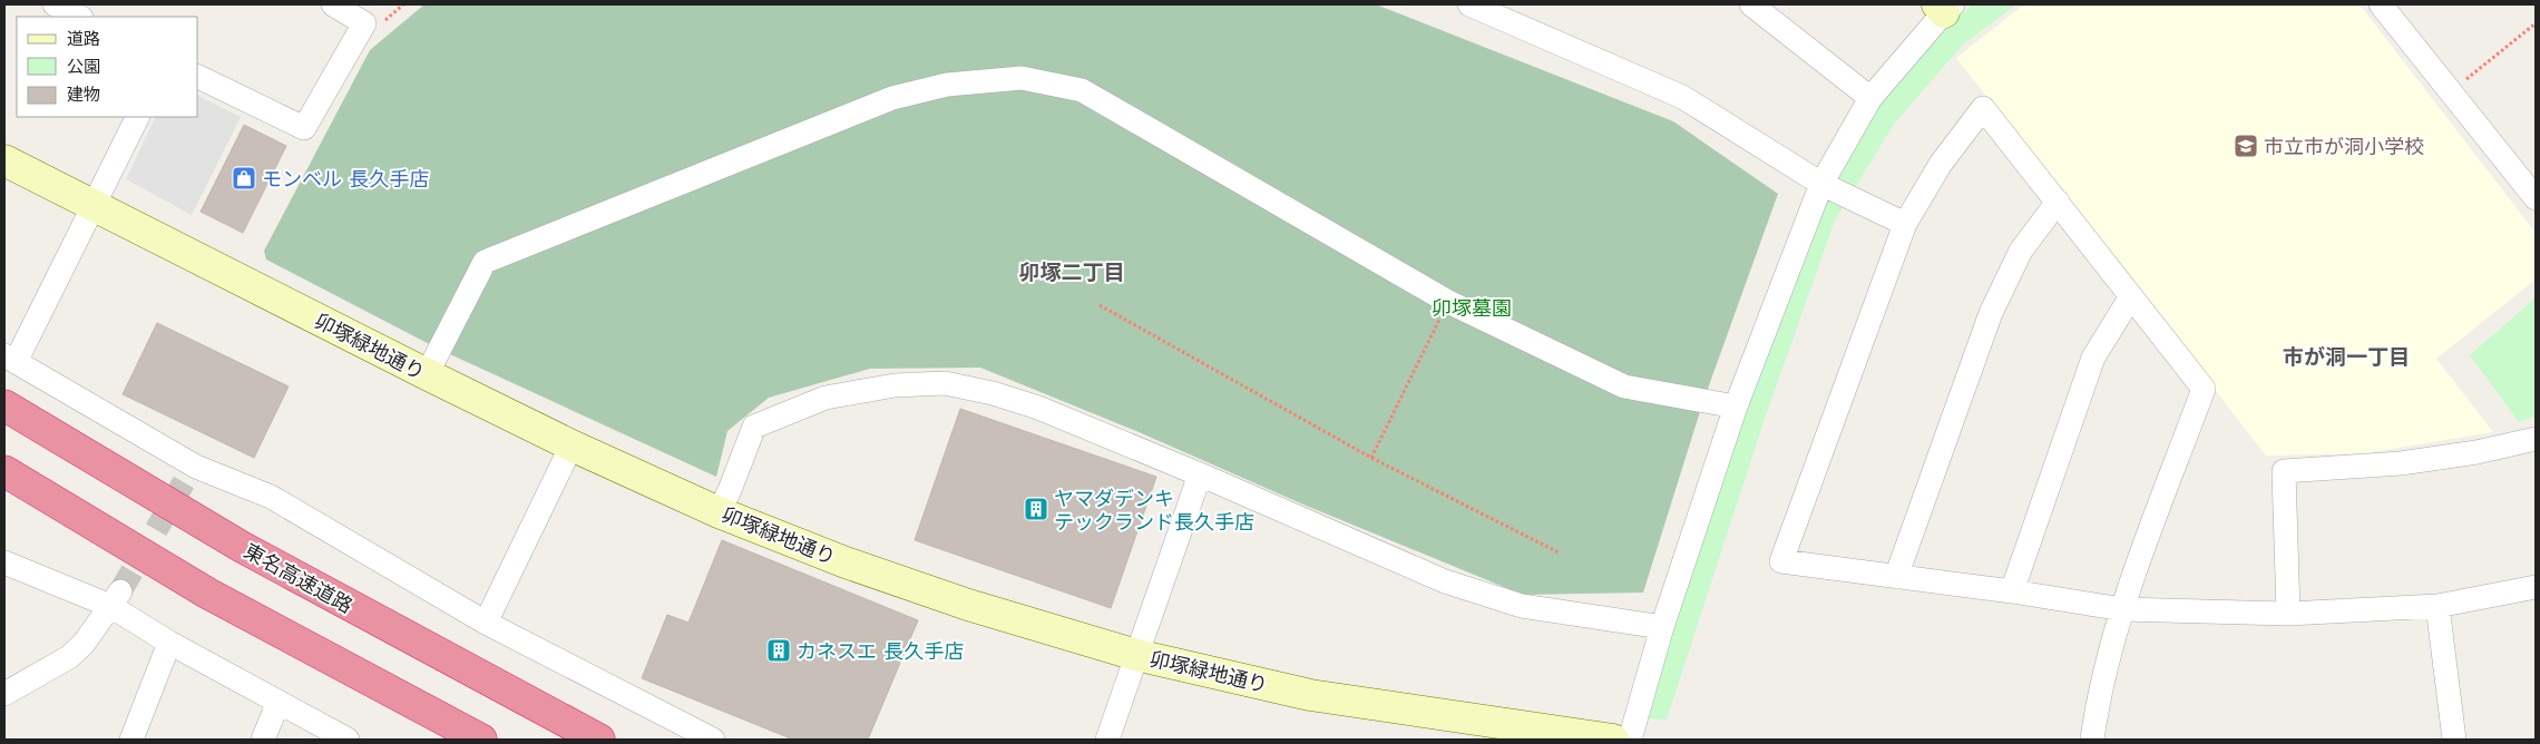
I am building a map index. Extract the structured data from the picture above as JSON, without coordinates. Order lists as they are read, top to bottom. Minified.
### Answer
{"streets":{"highway":["東名高速道路"],"street":["卯塚緑地通り"]},"districts":["卯塚二丁目","市が洞一丁目"],"parks":["卯塚墓園"],"places":{"school or university":["市立市が洞小学校"],"shop":["モンベル 長久手店"],"building":["ヤマダデンキ テックランド長久手店","カネスエ 長久手店"]},"legend":["道路","公園","建物"]}
